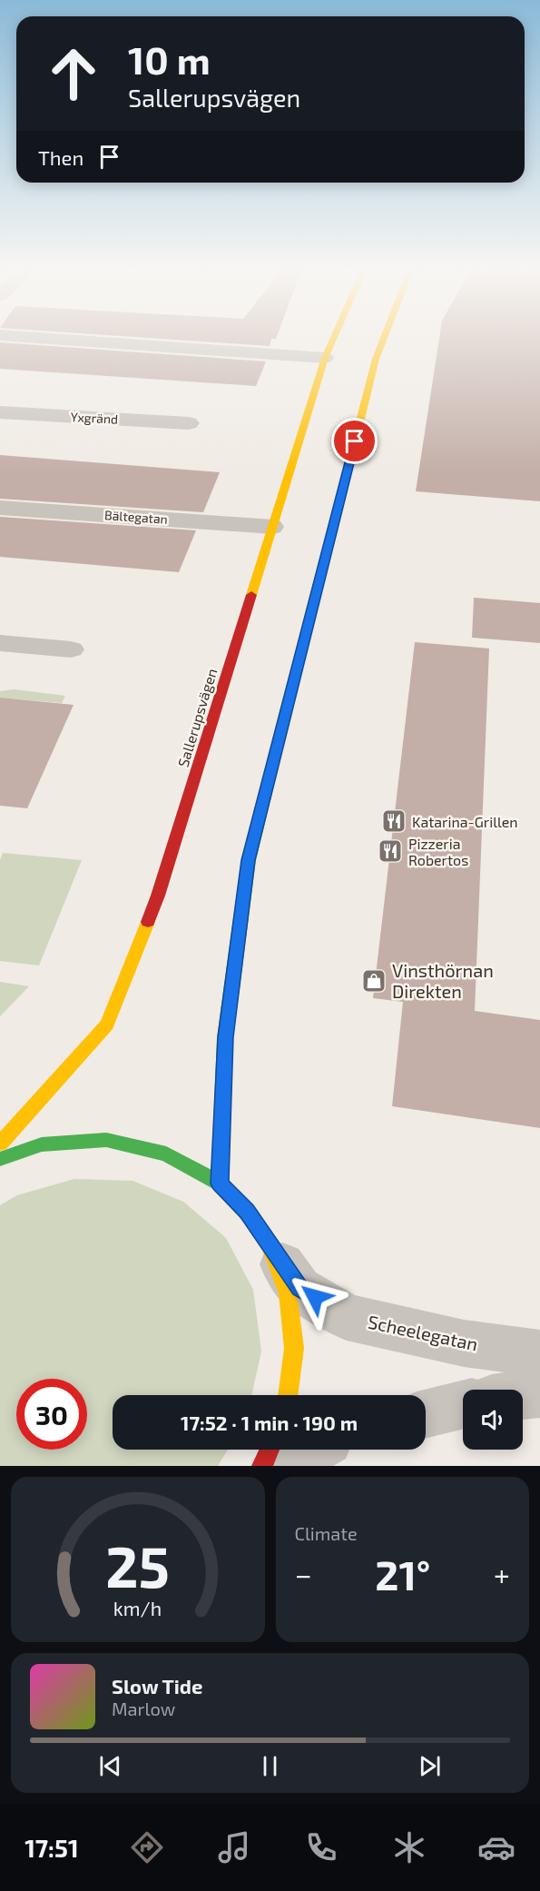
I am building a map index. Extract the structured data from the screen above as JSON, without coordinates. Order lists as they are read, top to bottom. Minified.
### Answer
{"streets":{"main road":["Sallerupsvägen"],"street":["Yxgränd","Bältegatan","Scheelegatan"]},"crossings":[["Bältegatan","Sallerupsvägen"]],"places":{"restaurant":["Katarina-Grillen","Pizzeria Robertos"],"shop":["Vinsthörnan Direkten"]},"page":{"turn":["10 m","Sallerupsvägen"],"then":"Then","limit":"30","trip":"17:52 · 1 min · 190 m","tile":"Climate","heat":["−","21°","+"],"song":["Slow Tide","Marlow"],"tabs":"17:51","gauge":["25","km/h"]}}
